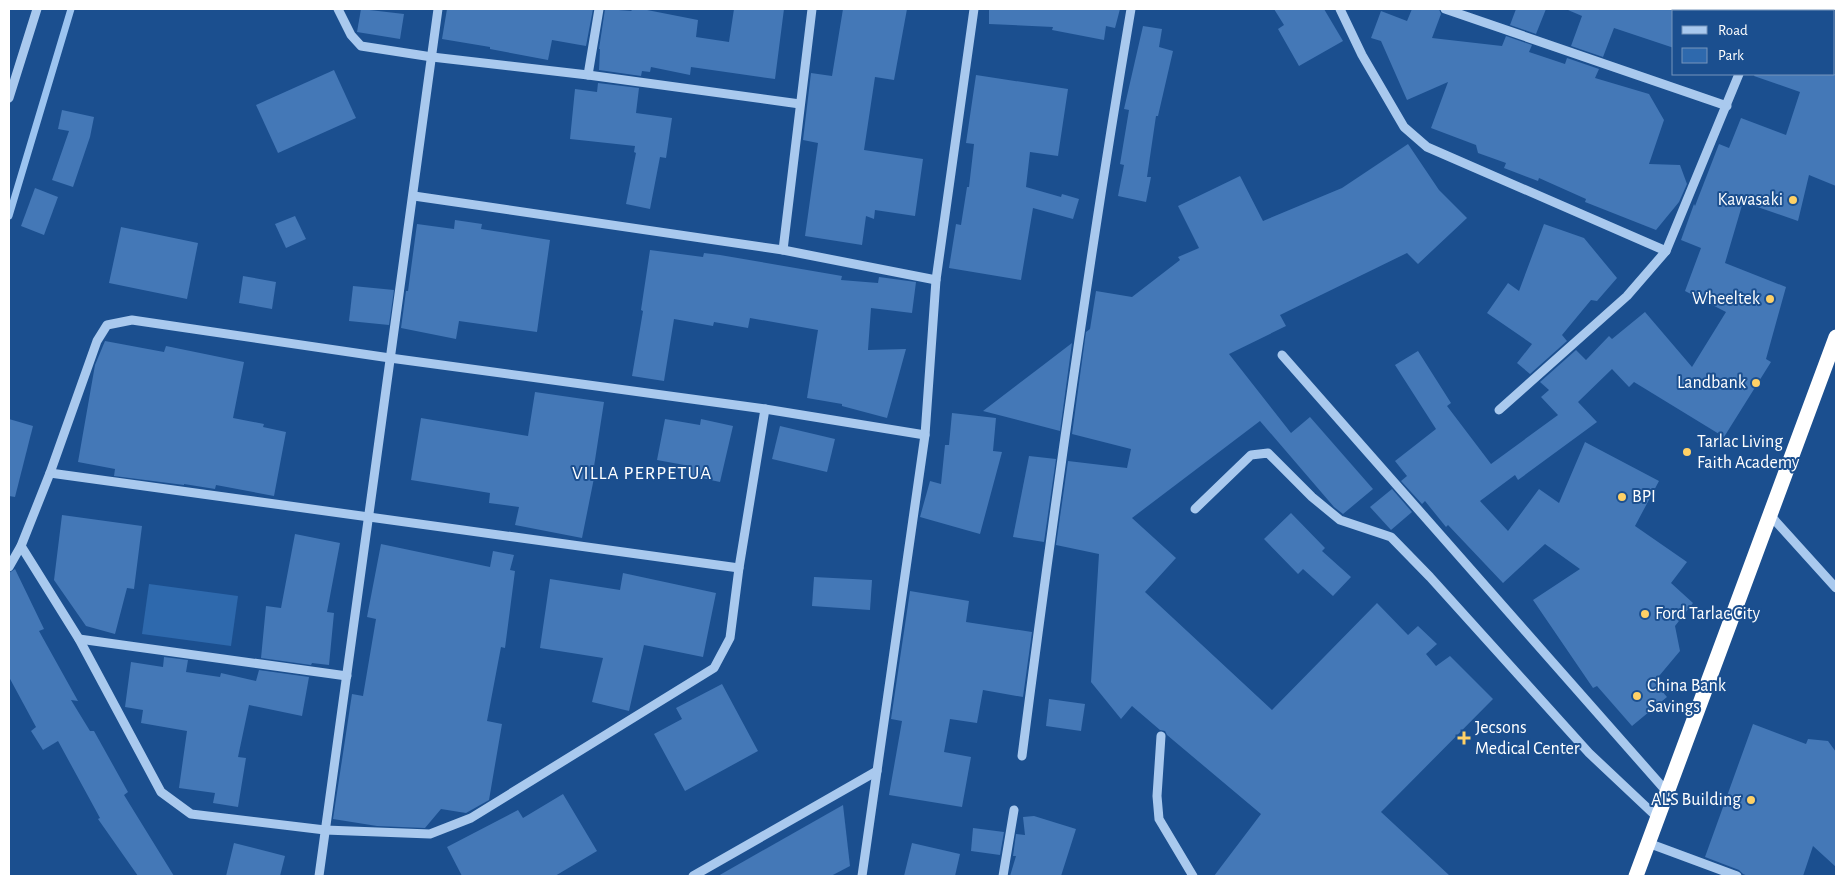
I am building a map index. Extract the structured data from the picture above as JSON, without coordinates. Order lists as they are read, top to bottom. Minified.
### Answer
{"districts":["VILLA PERPETUA"],"places":{"other":["Kawasaki","Wheeltek","Landbank","Tarlac Living Faith Academy","BPI","Ford Tarlac City","China Bank Savings","AL'S Building"],"health":["Jecsons Medical Center"]},"legend":["Road","Park"]}
